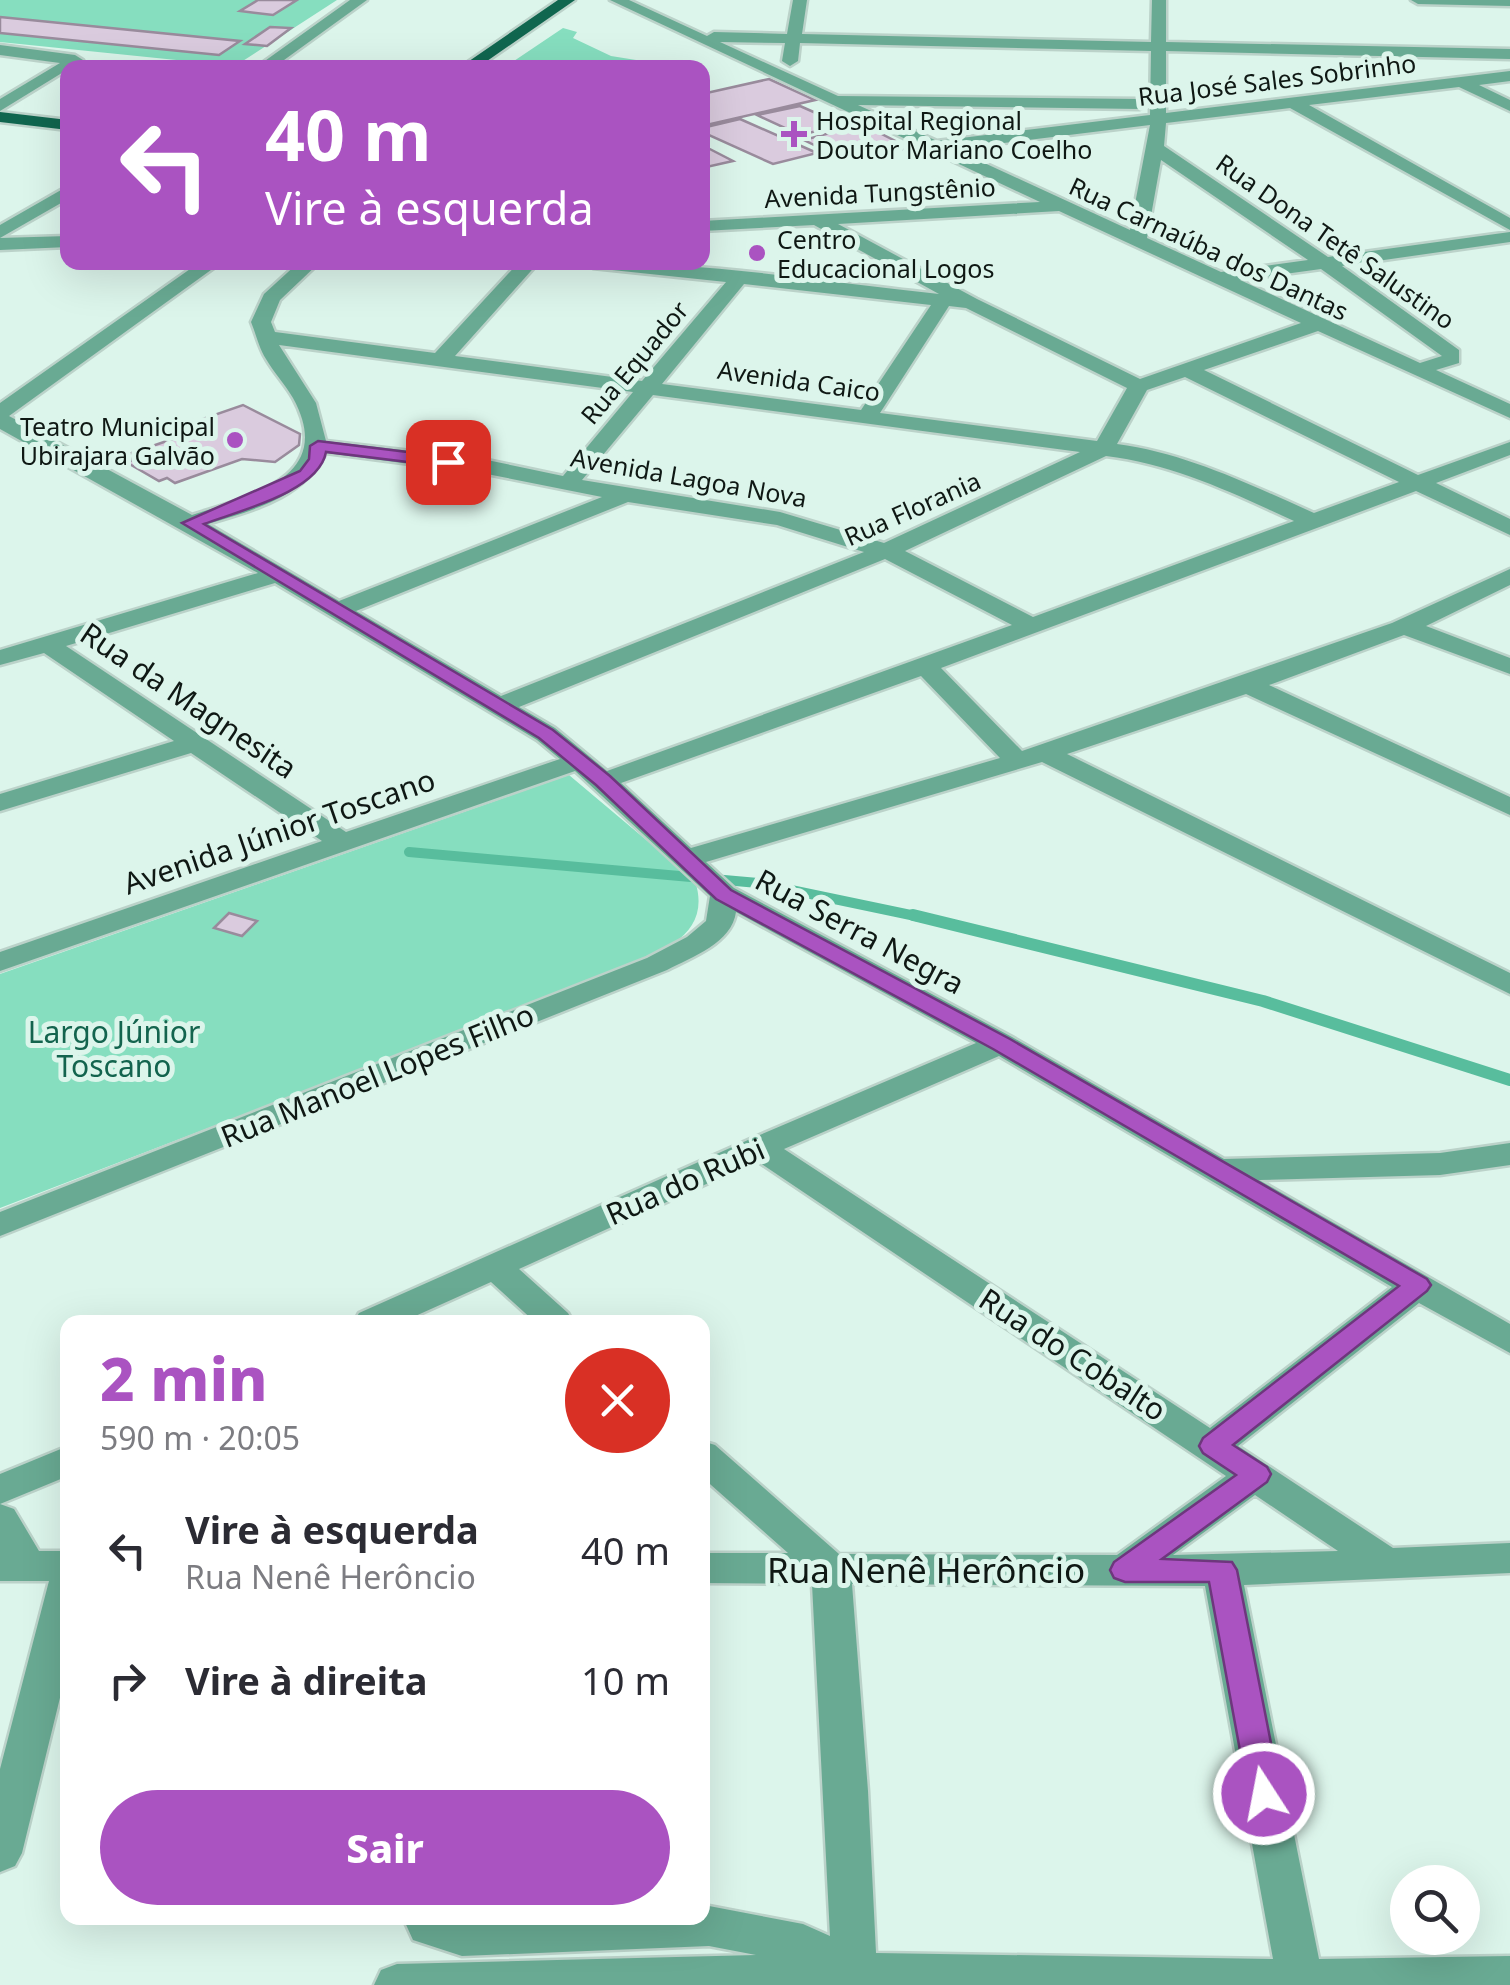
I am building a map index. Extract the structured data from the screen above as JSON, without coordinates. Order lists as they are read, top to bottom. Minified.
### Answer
{"streets":{"street":["Rua José Sales Sobrinho","Avenida Tungstênio","Rua Dona Tetê Salustino","Rua Carnaúba dos Dantas","Rua Equador","Avenida Caico","Avenida Lagoa Nova","Rua Florania","Rua da Magnesita","Avenida Júnior Toscano","Rua Serra Negra","Rua Manoel Lopes Filho","Rua do Rubi","Rua do Cobalto","Rua Nenê Herôncio"]},"crossings":[["Rua José Sales Sobrinho","Rua Dona Tetê Salustino"],["Rua José Sales Sobrinho","Rua Carnaúba dos Dantas"],["Avenida Tungstênio","Rua Carnaúba dos Dantas"],["Rua Dona Tetê Salustino","Rua Carnaúba dos Dantas"],["Rua Equador","Avenida Caico"],["Rua Equador","Avenida Lagoa Nova"],["Avenida Caico","Rua Florania"],["Avenida Lagoa Nova","Rua Florania"],["Rua Florania","Rua Serra Negra"],["Rua da Magnesita","Avenida Júnior Toscano"],["Avenida Júnior Toscano","Rua Serra Negra"],["Rua Serra Negra","Rua Manoel Lopes Filho"],["Rua Serra Negra","Rua do Rubi"],["Rua do Rubi","Rua do Cobalto"],["Rua do Cobalto","Rua Nenê Herôncio"]],"parks":["Largo Júnior Toscano"],"places":{"health":["Hospital Regional Doutor Mariano Coelho"],"other":["Centro Educacional Logos","Teatro Municipal Ubirajara Galvão"]},"page":{"turn":["40 m","Vire à esquerda"],"heading":["2 min","590 m · 20:05"],"list":[{"name":"Vire à esquerda","note":"Rua Nenê Herôncio","value":"40 m"},{"name":"Vire à direita","value":"10 m"}],"buttons":"Sair"}}
